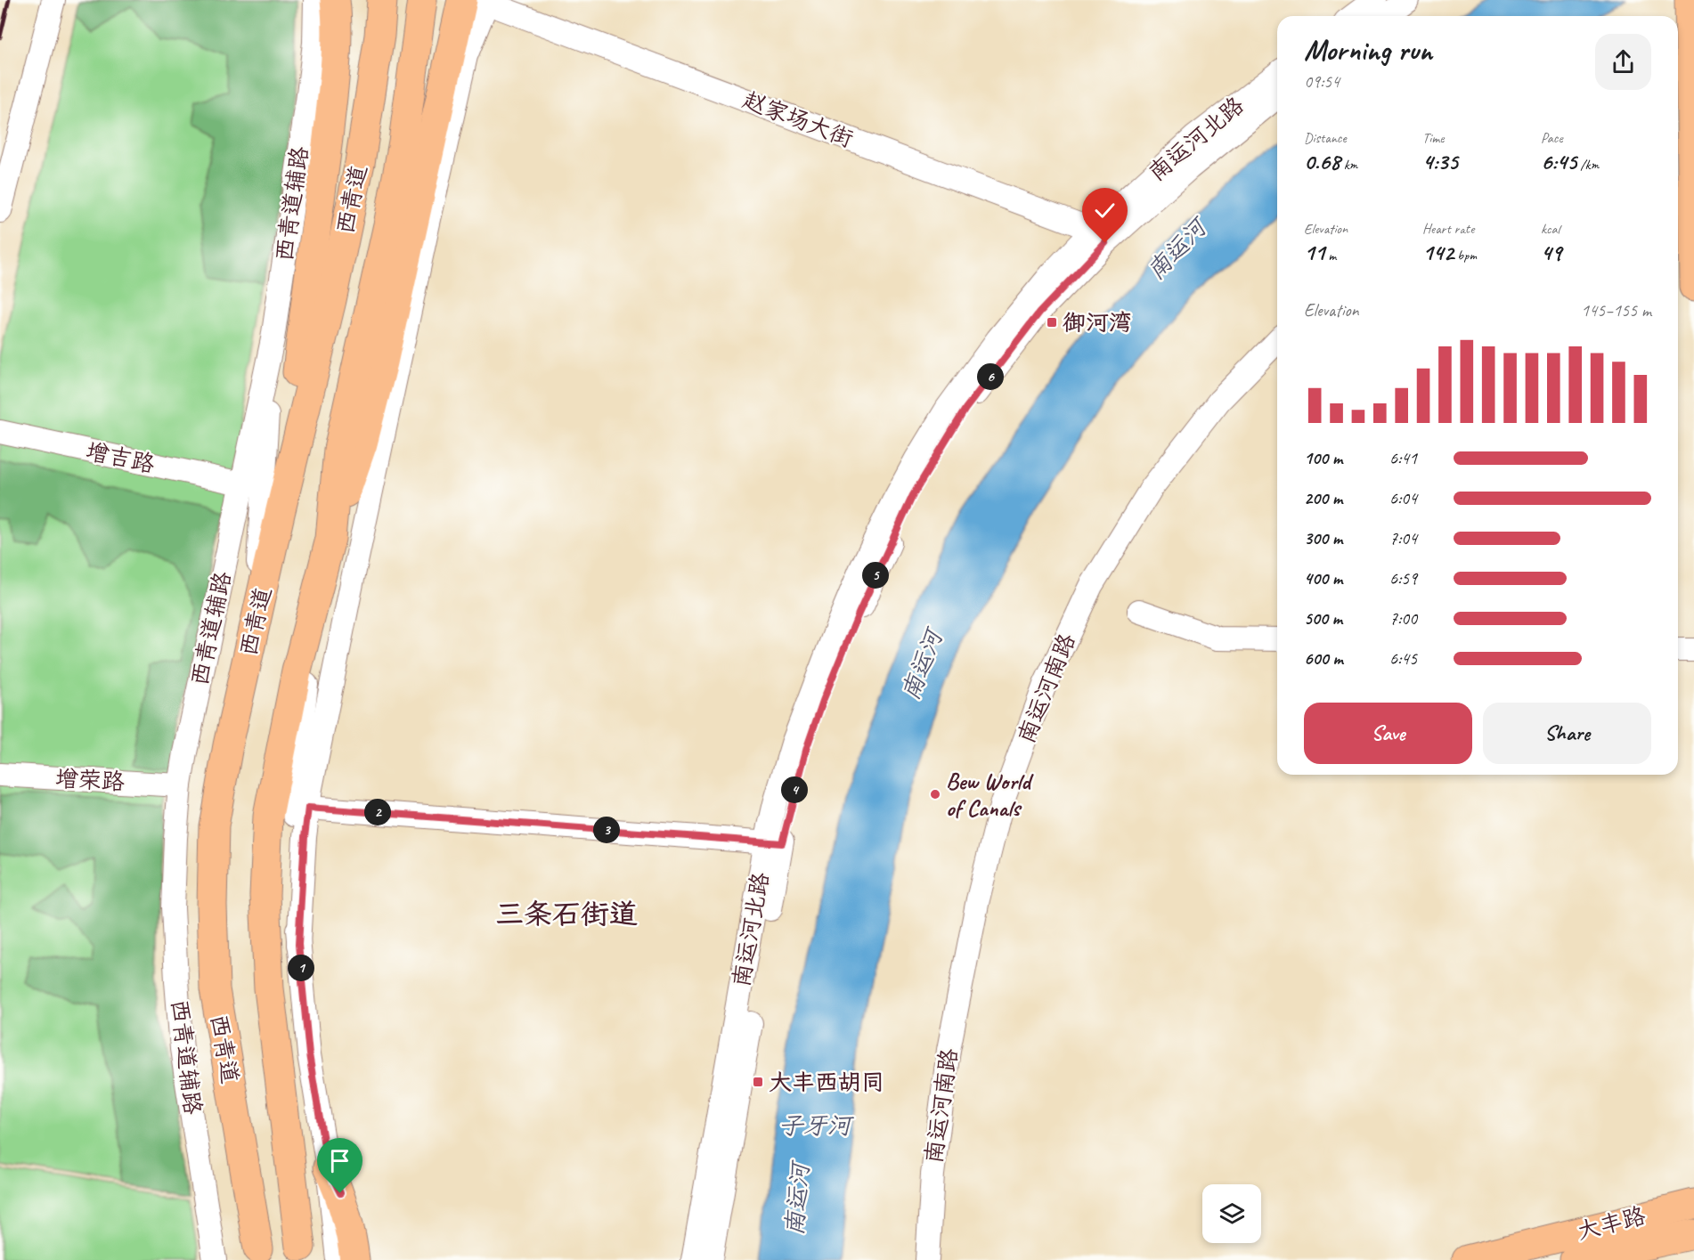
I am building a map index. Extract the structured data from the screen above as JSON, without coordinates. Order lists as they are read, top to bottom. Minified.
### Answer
{"streets":{"main road":["西青道","大丰路"],"street":["赵家场大街","南运河北路","西青道辅路","增吉路","南运河南路","增荣路"]},"crossings":[["赵家场大街","南运河北路"],["西青道辅路","增吉路"],["西青道辅路","增荣路"]],"districts":["三条石街道"],"water":["南运河","子牙河"],"places":{"transit":["御河湾","大丰西胡同"],"other":["Bew World of Canals"]},"page":{"heading":["Morning run","09:54"],"stats":[["Distance","0.68 km"],["Time","4:35"],["Pace","6:45 /km"],["Elevation","11 m"],["Heart rate","142 bpm"],["kcal","49"]],"chart":["Elevation","145–155 m"],"pins":["6","5","4","2","3","1"],"list":[{"name":"100 m","note":"6:41"},{"name":"200 m","note":"6:04"},{"name":"300 m","note":"7:04"},{"name":"400 m","note":"6:59"},{"name":"500 m","note":"7:00"},{"name":"600 m","note":"6:45"}],"buttons":["Save","Share"]}}
